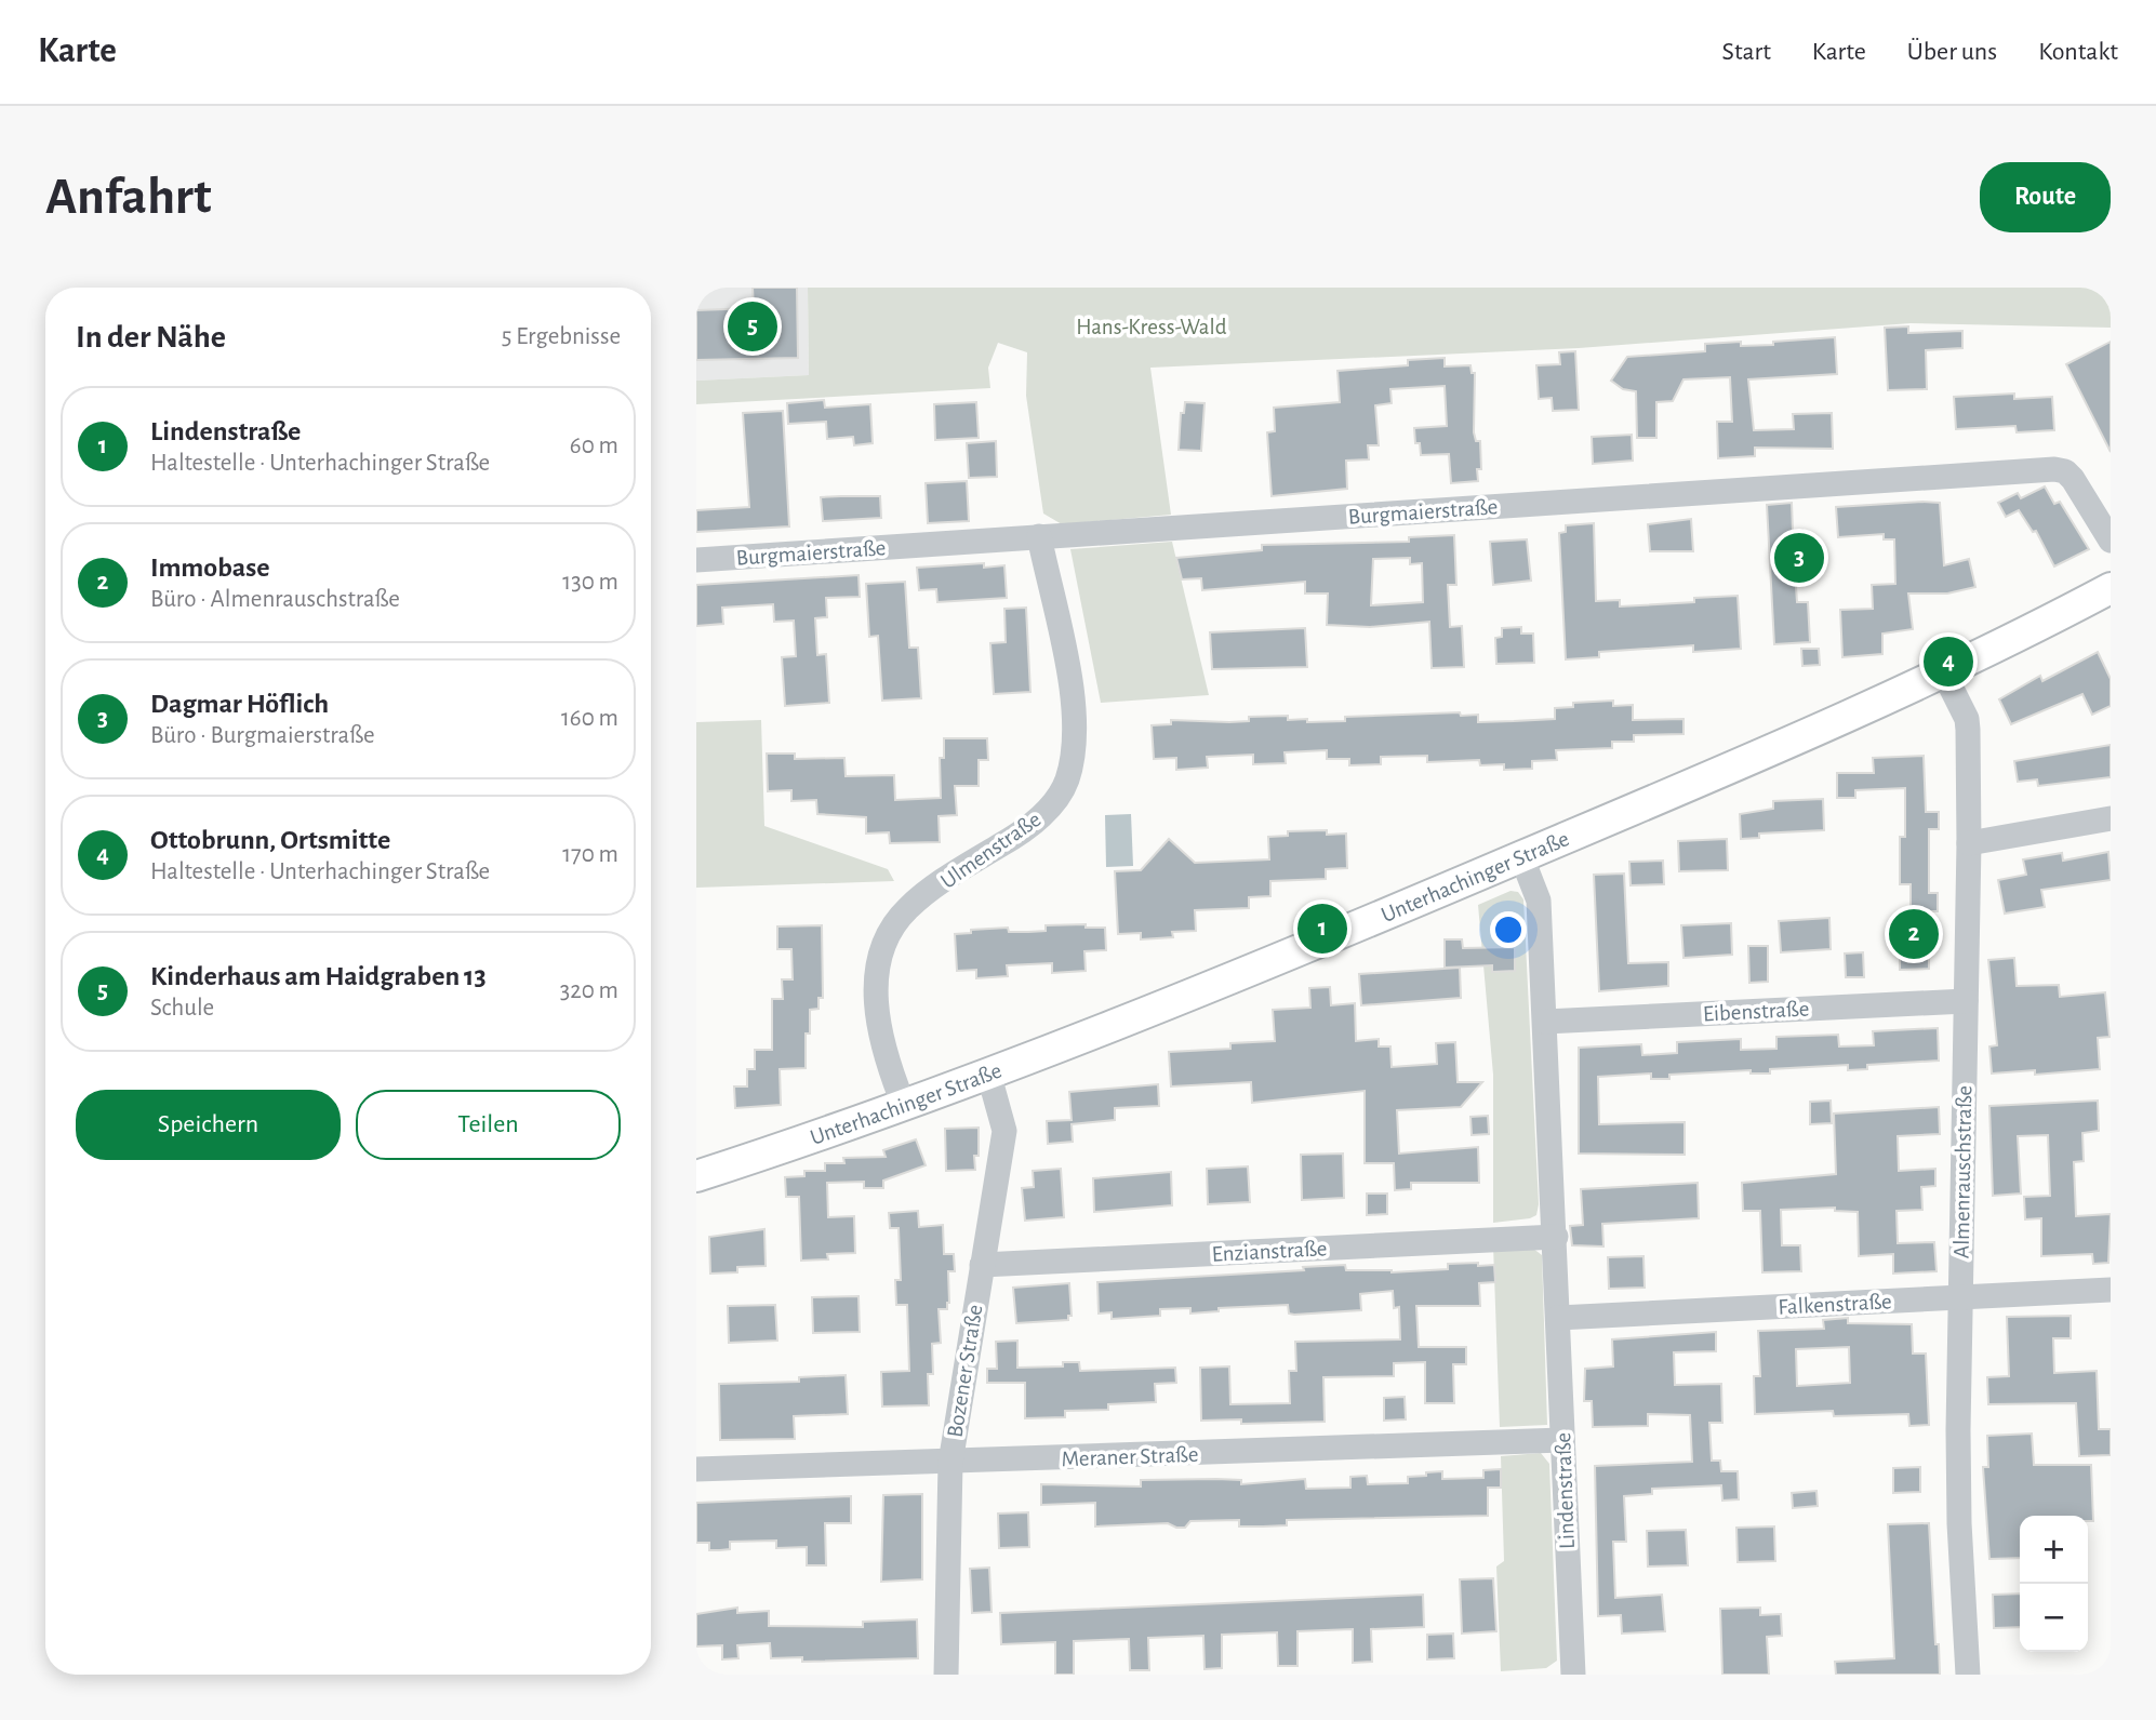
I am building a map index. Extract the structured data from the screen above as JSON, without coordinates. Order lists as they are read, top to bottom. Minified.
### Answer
{"streets":{"main road":["Unterhachinger Straße"],"street":["Burgmaierstraße","Ulmenstraße","Eibenstraße","Almenrauschstraße","Enzianstraße","Falkenstraße","Bozener Straße","Meraner Straße","Lindenstraße"]},"crossings":[["Burgmaierstraße","Ulmenstraße"],["Ulmenstraße","Unterhachinger Straße"],["Unterhachinger Straße","Almenrauschstraße"],["Unterhachinger Straße","Bozener Straße"],["Unterhachinger Straße","Lindenstraße"],["Eibenstraße","Almenrauschstraße"],["Eibenstraße","Lindenstraße"],["Almenrauschstraße","Falkenstraße"],["Enzianstraße","Bozener Straße"],["Enzianstraße","Lindenstraße"],["Falkenstraße","Lindenstraße"],["Bozener Straße","Meraner Straße"],["Meraner Straße","Lindenstraße"]],"parks":["Hans-Kress-Wald"],"page":{"header":"Karte","nav":["Start","Karte","Über uns","Kontakt"],"buttons":["Route",["Speichern","Teilen"]],"title":"Anfahrt","heading":["In der Nähe","5 Ergebnisse"],"pins":["5","3","4","1","2"],"list":[{"mark":"1","name":"Lindenstraße","note":"Haltestelle · Unterhachinger Straße","value":"60 m"},{"mark":"2","name":"Immobase","note":"Büro · Almenrauschstraße","value":"130 m"},{"mark":"3","name":"Dagmar Höflich","note":"Büro · Burgmaierstraße","value":"160 m"},{"mark":"4","name":"Ottobrunn, Ortsmitte","note":"Haltestelle · Unterhachinger Straße","value":"170 m"},{"mark":"5","name":"Kinderhaus am Haidgraben 13","note":"Schule","value":"320 m"}],"map_buttons":["+","−"]}}
